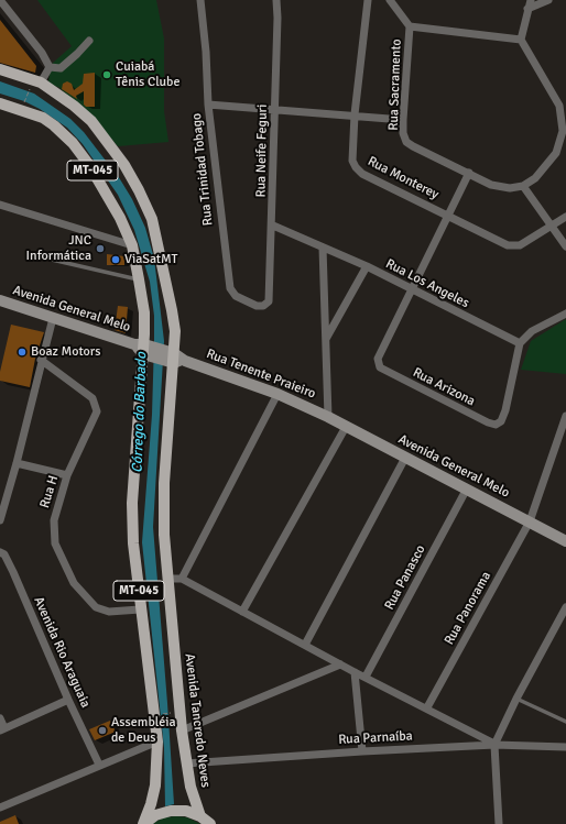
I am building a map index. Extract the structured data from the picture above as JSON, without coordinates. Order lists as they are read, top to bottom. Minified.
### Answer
{"streets":{"main road":["MT-045","Avenida General Melo","Rua Tenente Praieiro","Avenida Tancredo Neves"],"street":["Rua Sacramento","Rua Neife Feguri","Rua Trinidad Tobago","Rua Monterey","Rua Los Angeles","Rua Arizona","Rua H","Rua Panasco","Rua Panorama","Avenida Rio Araguaia","Rua Parnaíba"]},"crossings":[["Rua Neife Feguri","Rua Trinidad Tobago"],["Rua Neife Feguri","Rua Los Angeles"],["MT-045","Avenida General Melo"],["MT-045","Rua Tenente Praieiro"],["MT-045","Rua H"],["MT-045","Avenida Tancredo Neves"],["Rua Los Angeles","Rua Arizona"],["Avenida General Melo","Rua Tenente Praieiro"],["Avenida General Melo","Rua Panasco"],["Avenida General Melo","Rua Panorama"],["Rua Tenente Praieiro","Avenida Tancredo Neves"],["Rua Panasco","Rua Parnaíba"],["Rua Panorama","Rua Parnaíba"],["Avenida Tancredo Neves","Rua Parnaíba"]],"water":["Córrego do Barbado"],"places":["Cuiabá Tênis Clube","JNC Informática","ViaSatMT","Boaz Motors","Assembléia de Deus"]}
